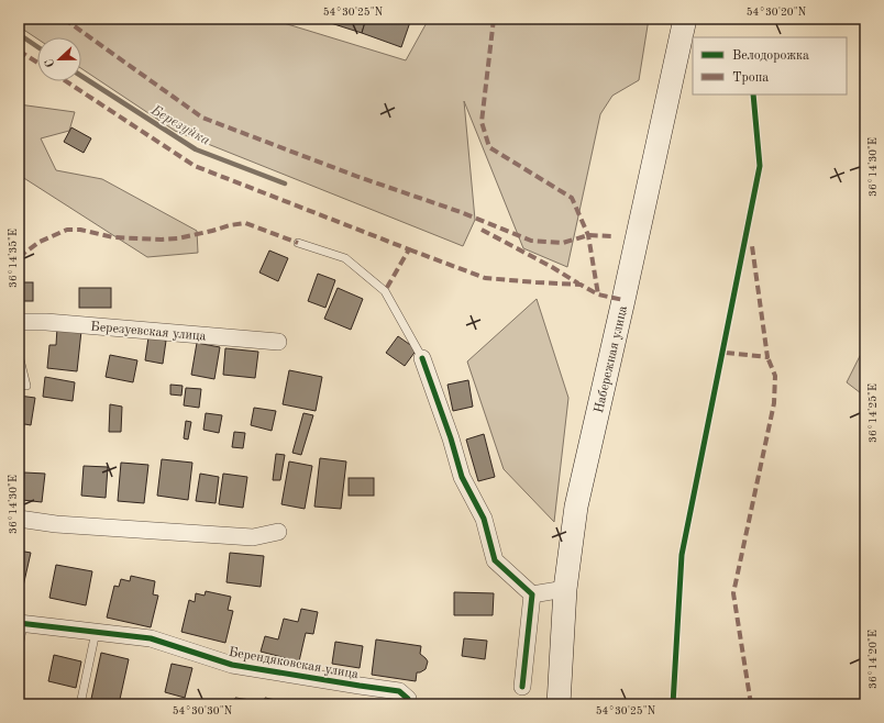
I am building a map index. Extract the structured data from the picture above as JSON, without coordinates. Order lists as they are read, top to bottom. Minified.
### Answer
{"streets":{"main road":["Набережная улица"],"street":["Березуевская улица","Берендяковская улица"]},"water":["Березуйка"],"legend":["Велодорожка","Тропа"],"north":"left","coordinates":["54°30'25\"N","54°30'20\"N","36°14'30\"E","36°14'35\"E","36°14'25\"E","36°14'20\"E","54°30'30\"N"]}
